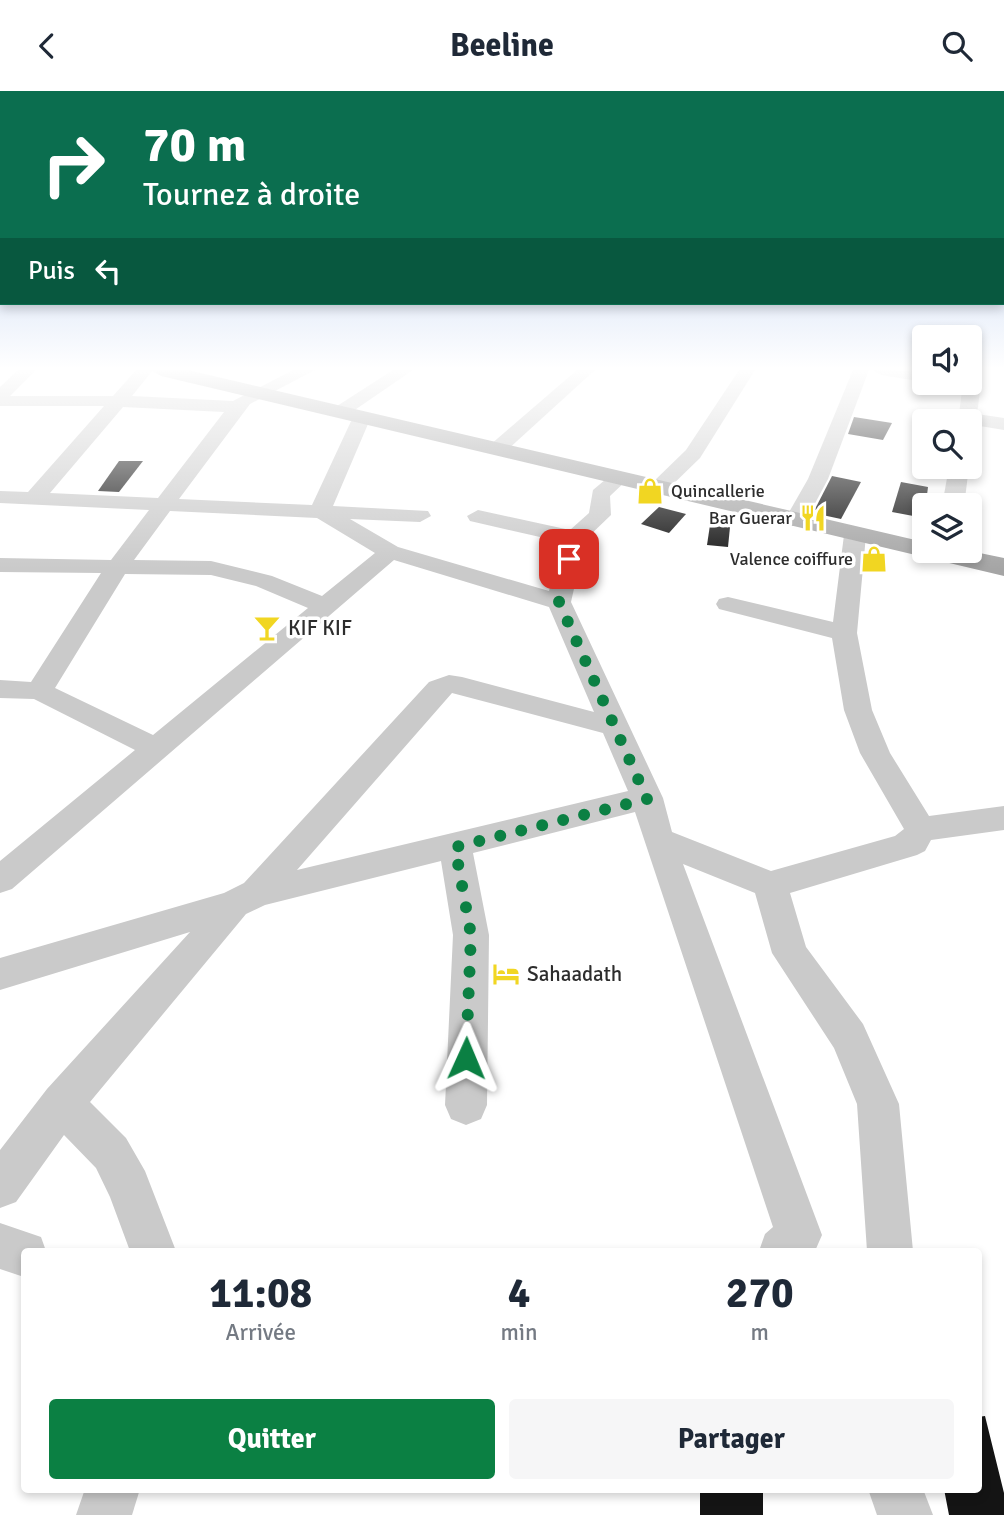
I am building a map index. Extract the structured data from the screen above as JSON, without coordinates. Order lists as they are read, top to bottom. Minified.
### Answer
{"places":{"shop":["Quincallerie","Valence coiffure"],"restaurant":["Bar Guerar"],"bar":["KIF KIF"],"hotel":["Sahaadath"]},"page":{"header":"Beeline","turn":["70 m","Tournez à droite"],"then":"Puis","eta":["11:08","Arrivée","4","min","270","m"],"buttons":["Quitter","Partager"]}}
